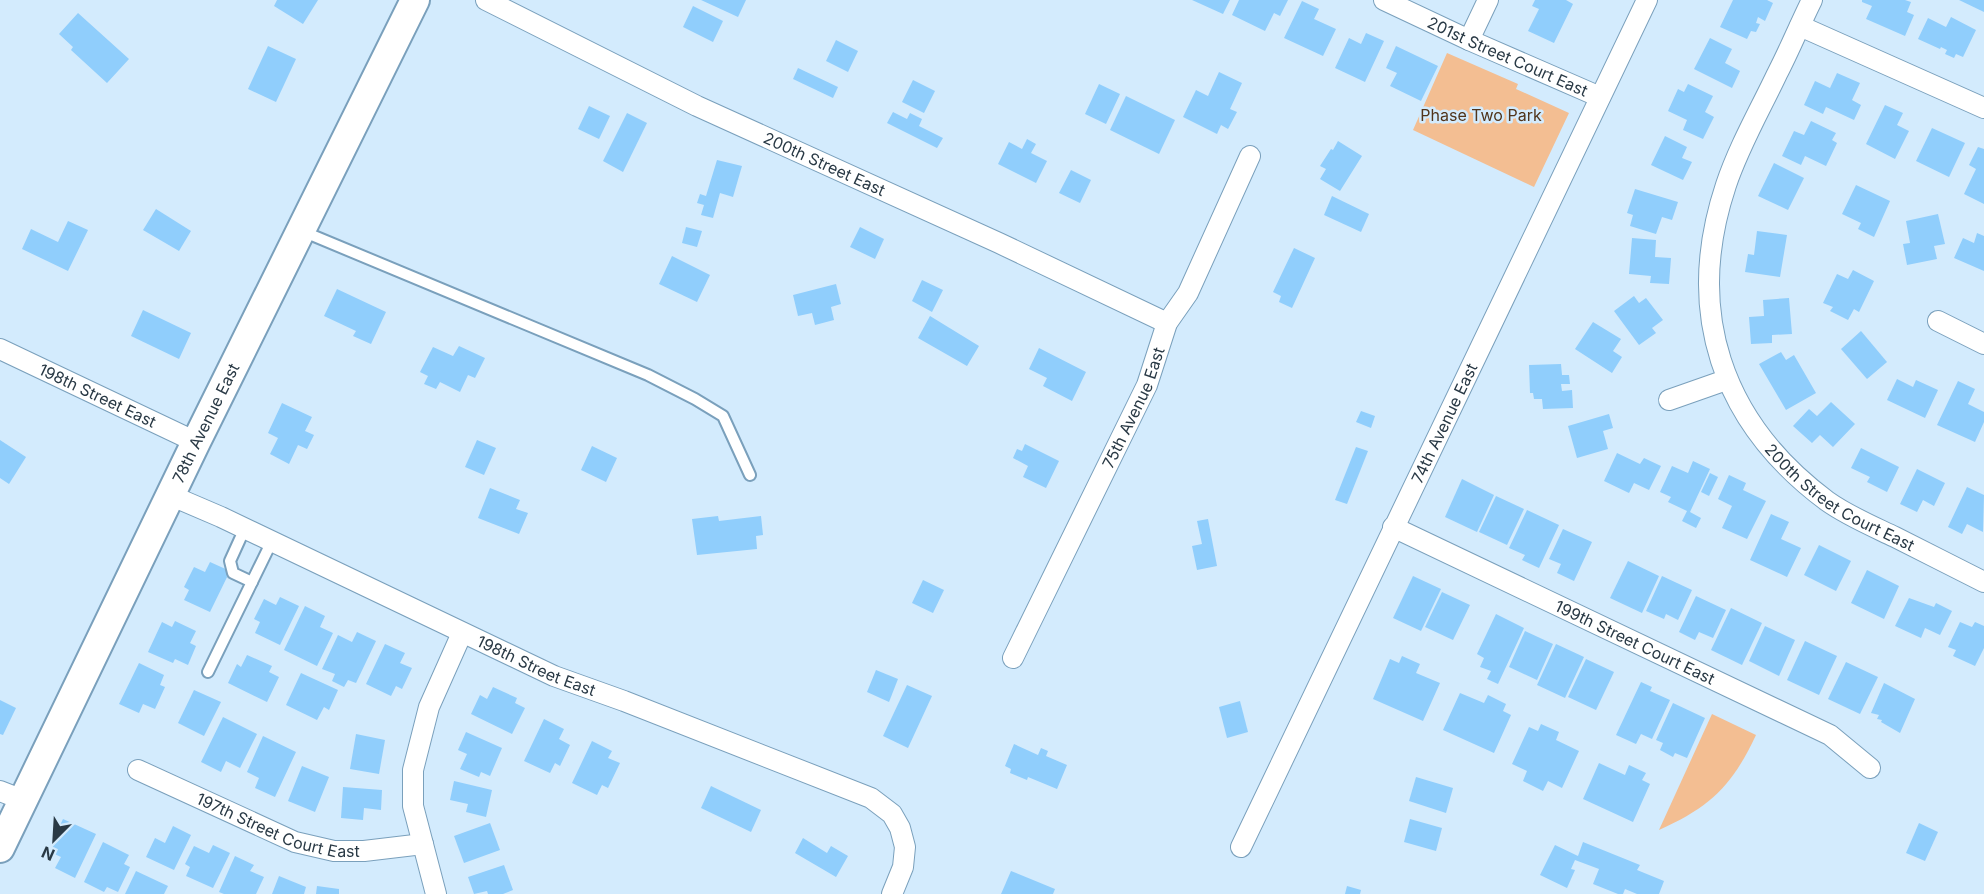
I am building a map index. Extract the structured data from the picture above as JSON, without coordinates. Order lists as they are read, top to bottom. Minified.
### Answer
{"streets":{"street":["201st Street Court East","200th Street East","198th Street East","75th Avenue East","74th Avenue East","78th Avenue East","200th Street Court East","199th Street Court East","197th Street Court East"]},"crossings":[["201st Street Court East","74th Avenue East"],["200th Street East","75th Avenue East"],["198th Street East","78th Avenue East"],["74th Avenue East","199th Street Court East"]],"parks":["Phase Two Park"],"north":"bottom left"}
